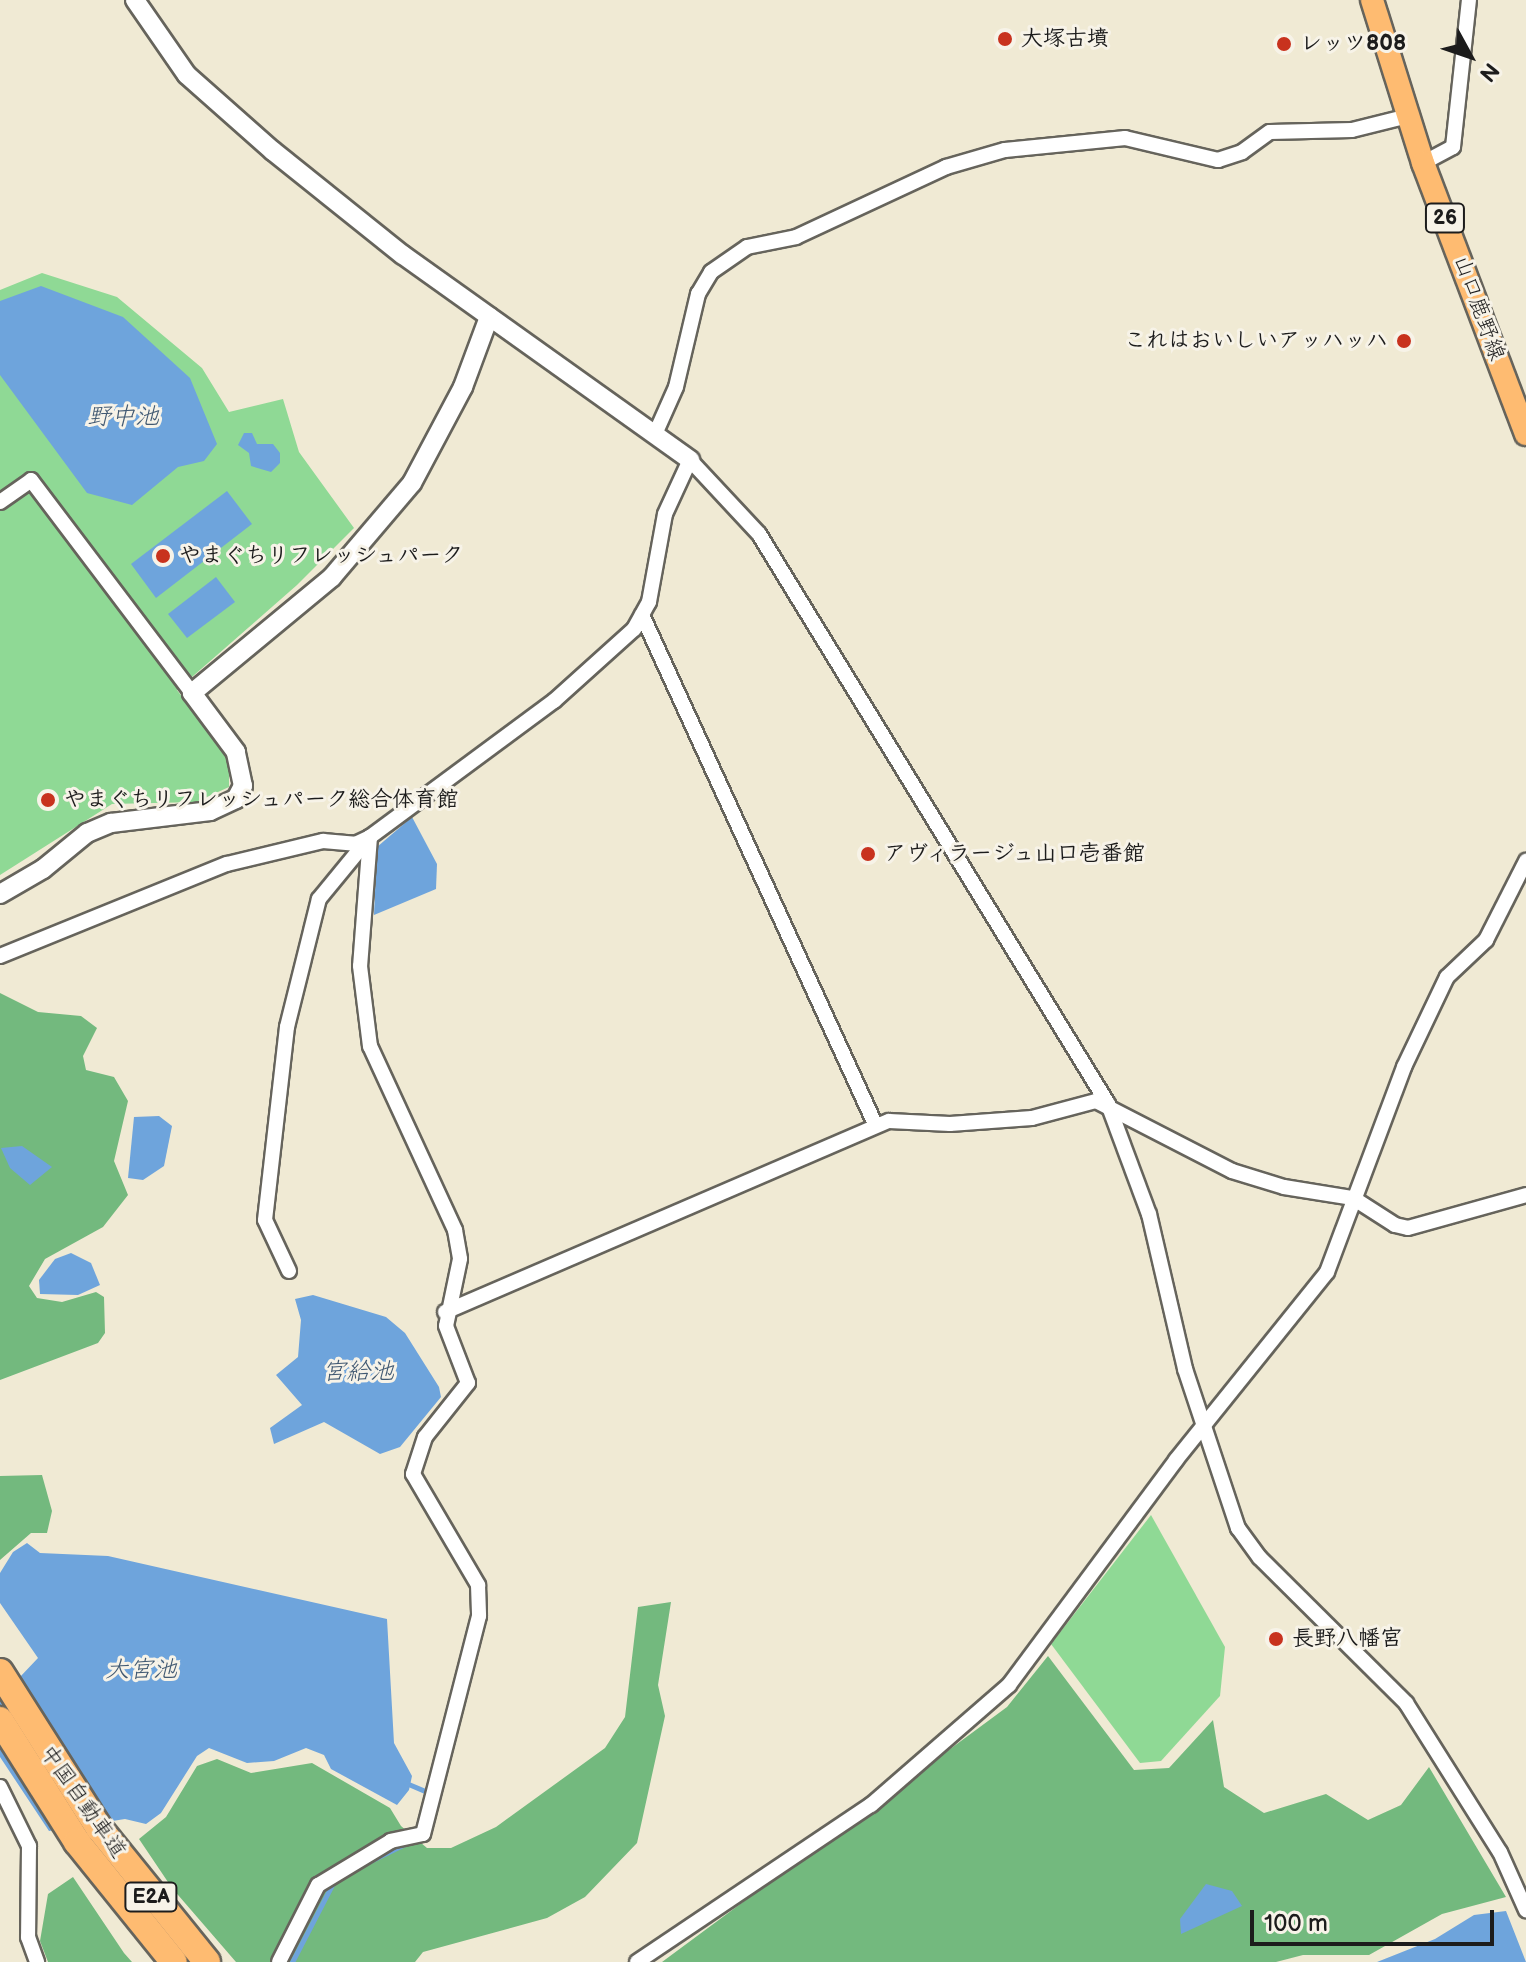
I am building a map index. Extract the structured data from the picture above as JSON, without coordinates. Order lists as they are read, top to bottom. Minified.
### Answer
{"streets":{"highway":["中国自動車道","E2A"],"main road":["26","山口鹿野線"]},"water":["野中池","宮給池","大宮池"],"places":["大塚古墳","レッツ808","これはおいしいアッハッハ","やまぐちリフレッシュパーク","やまぐちリフレッシュパーク総合体育館","アヴィラージュ山口壱番館","長野八幡宮"],"scale_bar":"100 m","north":"bottom right"}
